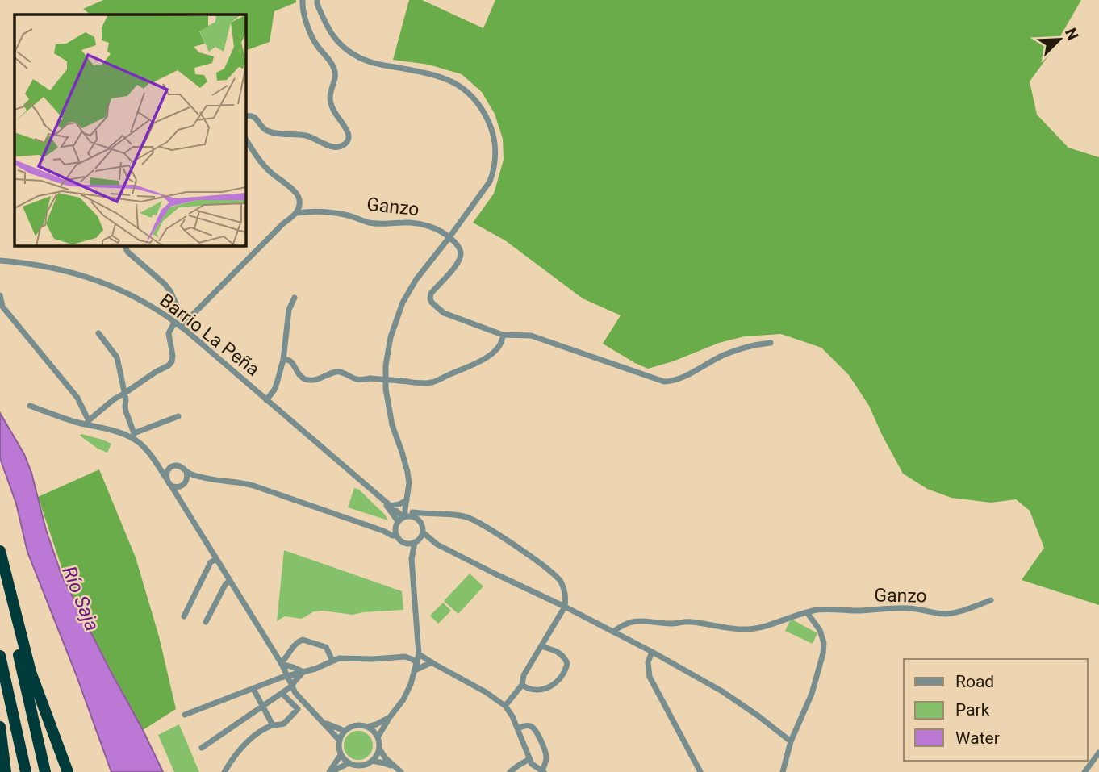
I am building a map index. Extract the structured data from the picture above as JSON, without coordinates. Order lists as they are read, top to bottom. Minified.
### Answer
{"streets":{"street":["Ganzo","Barrio La Peña"]},"water":["Río Saja"],"legend":["Road","Park","Water"],"north":"top right"}
